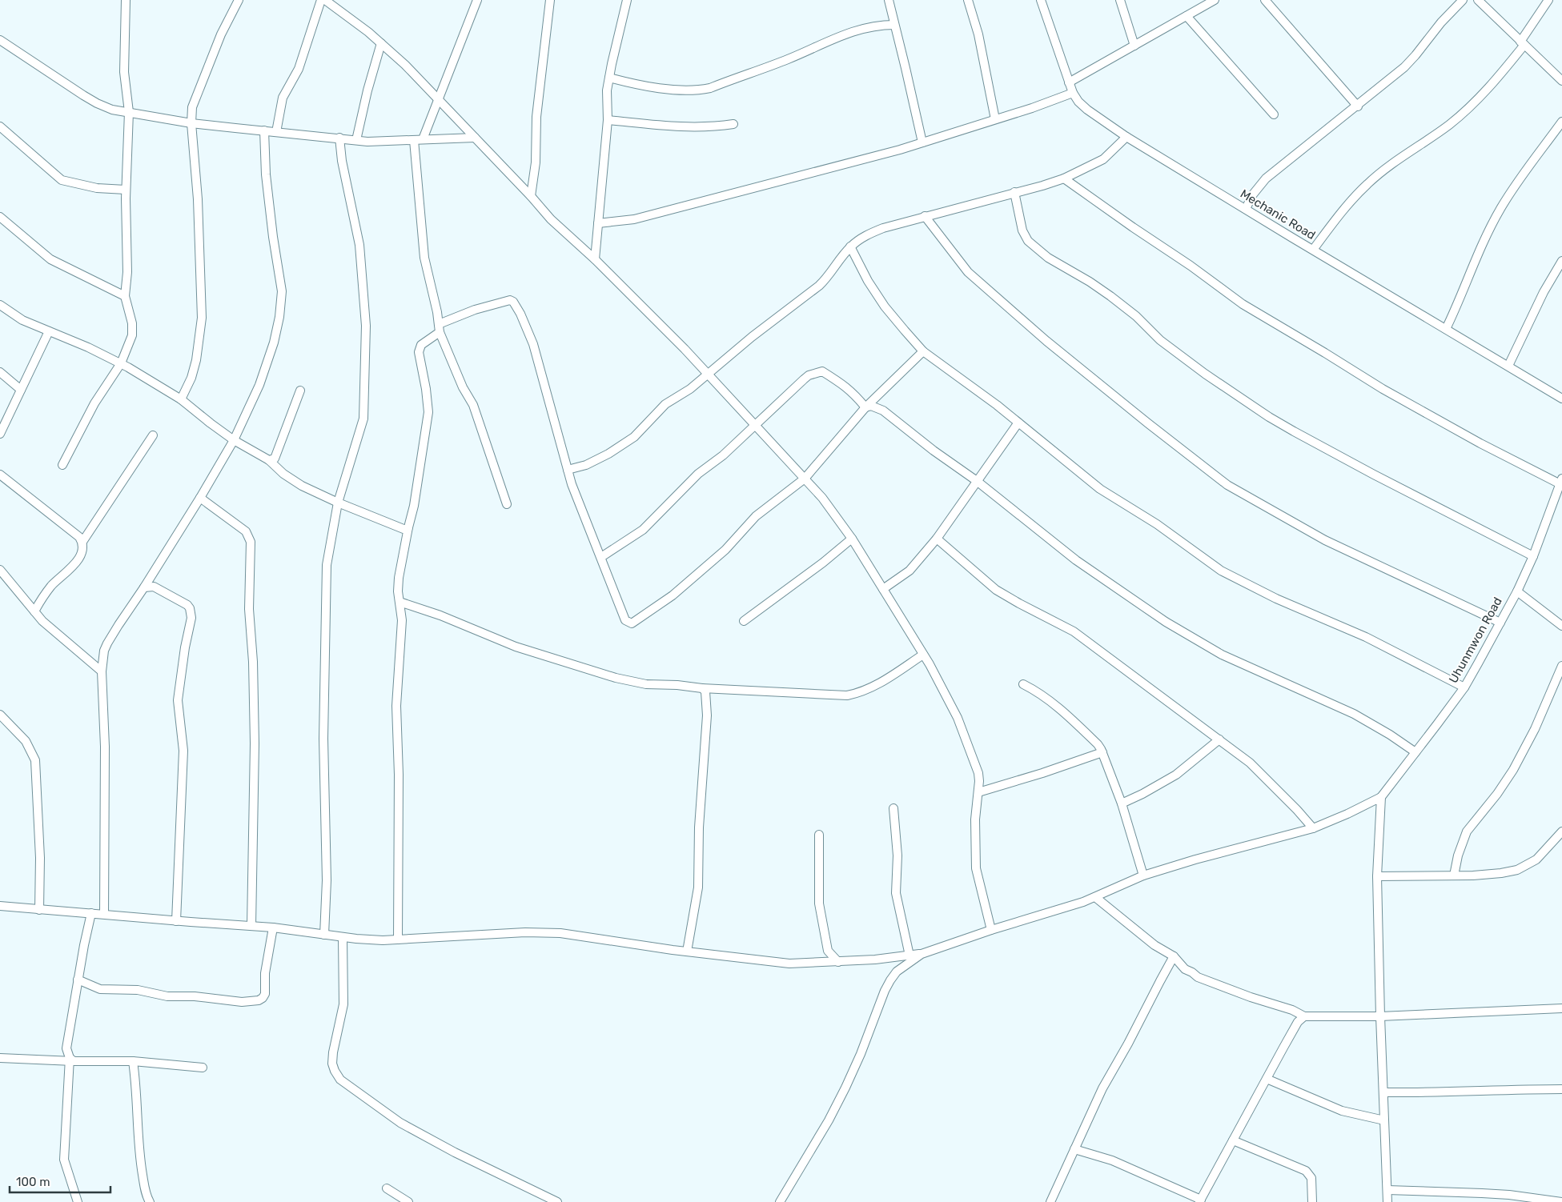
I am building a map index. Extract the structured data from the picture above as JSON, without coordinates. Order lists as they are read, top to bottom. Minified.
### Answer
{"streets":{"street":["Mechanic Road","Uhunmwon Road"]},"scale_bar":"100 m"}
